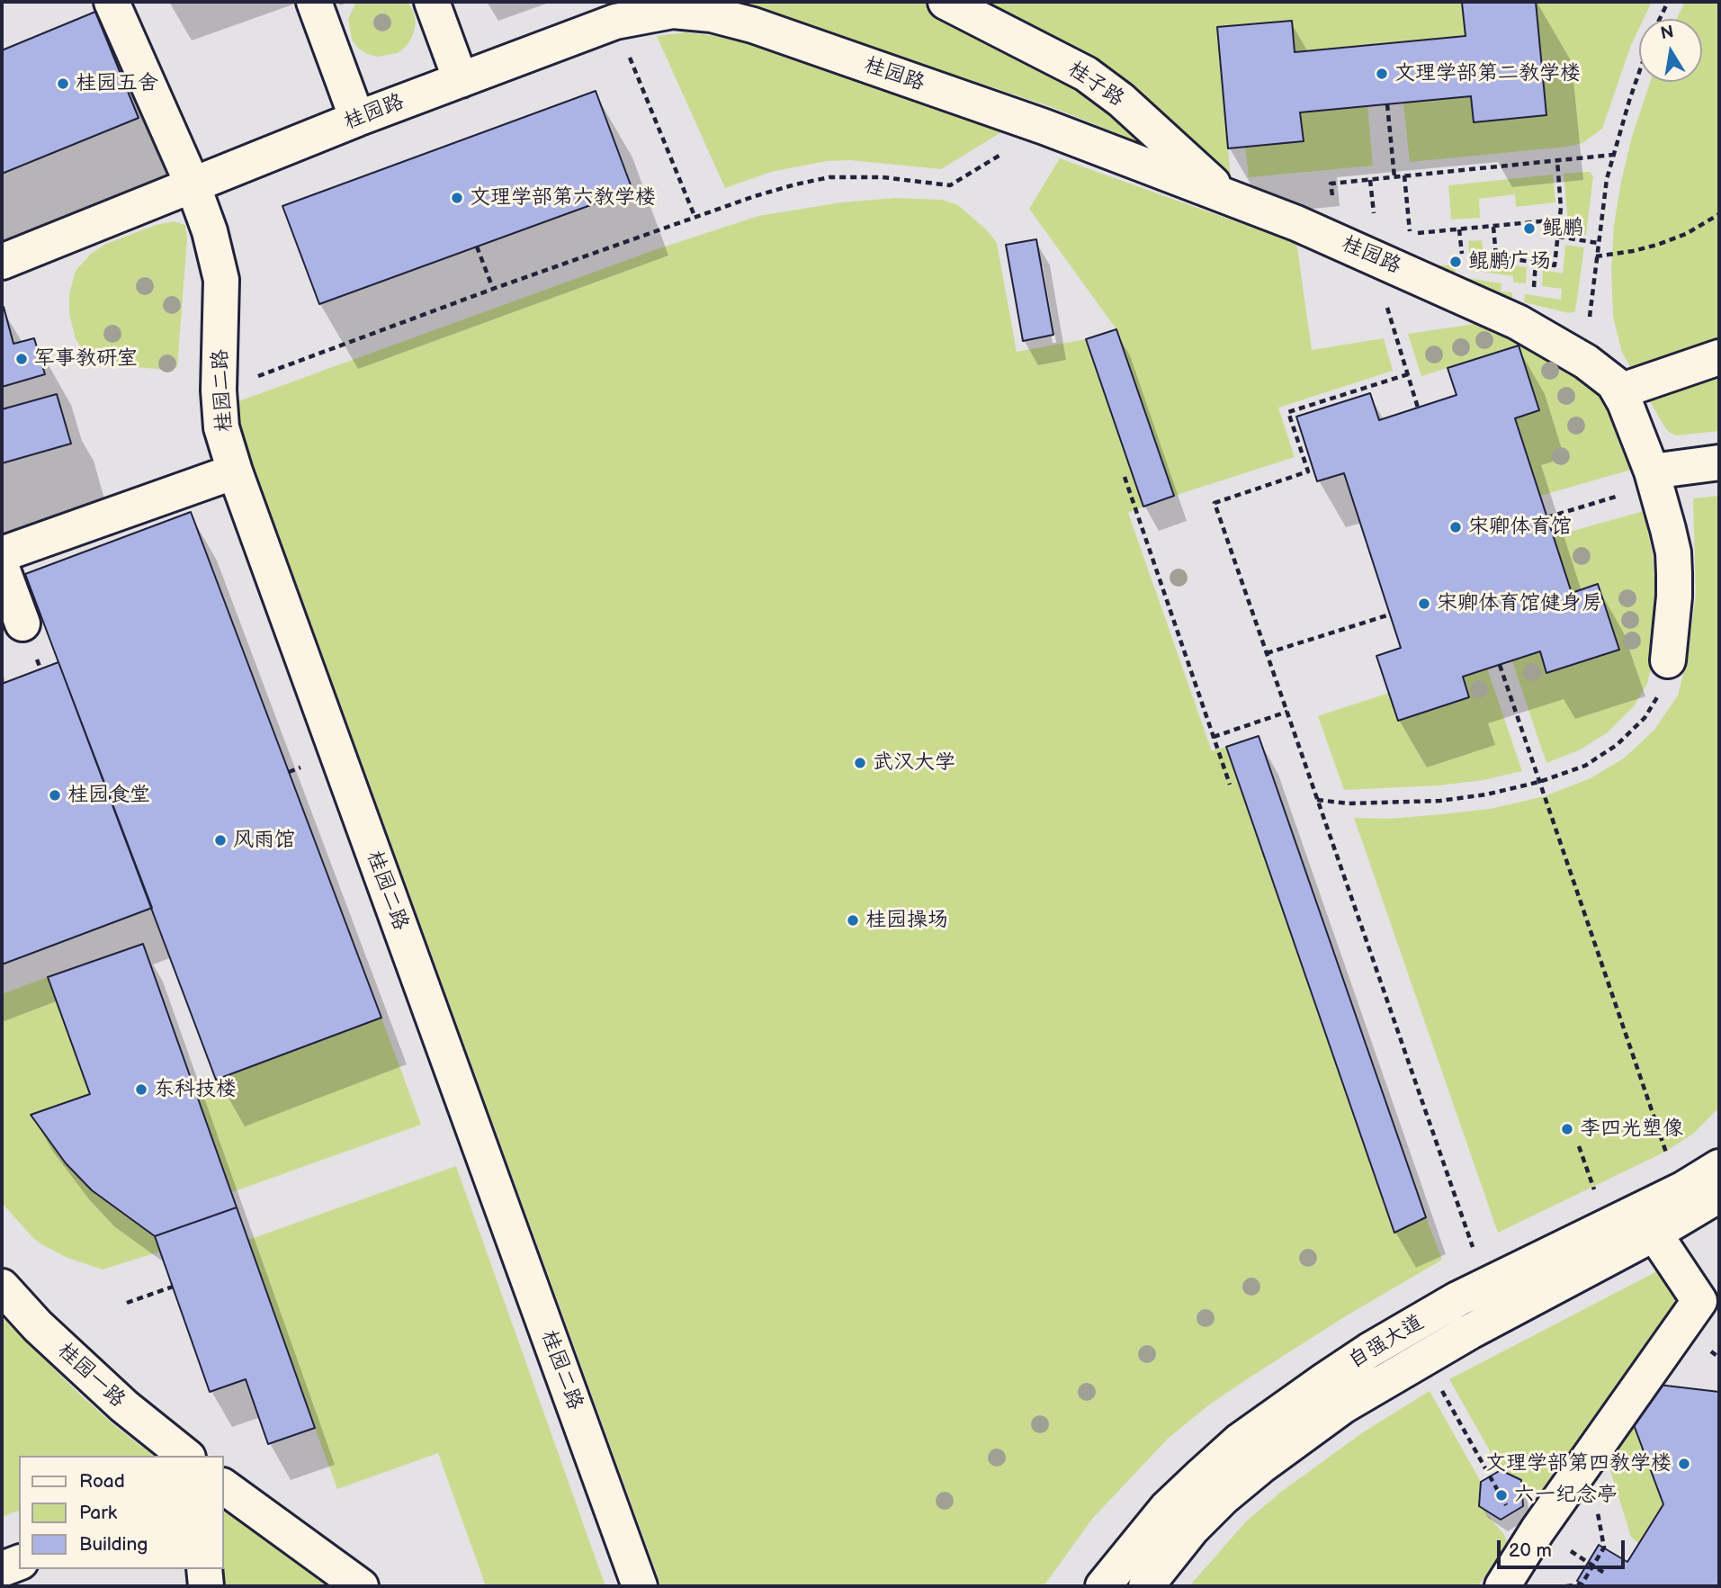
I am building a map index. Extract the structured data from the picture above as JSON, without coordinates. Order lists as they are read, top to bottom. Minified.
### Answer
{"streets":{"street":["桂园路","桂子路","桂园二路","自强大道","桂园一路"]},"crossings":[["桂园路","桂子路"],["桂园路","桂园二路"]],"places":["文理学部第二教学楼","桂园五舍","文理学部第六教学楼","鲲鹏","鲲鹏广场","军事教研室","宋卿体育馆","宋卿体育馆健身房","武汉大学","桂园食堂","风雨馆","桂园操场","东科技楼","李四光塑像","文理学部第四教学楼","六一纪念亭"],"legend":["Road","Park","Building"],"scale_bar":"20 m","north":"top"}
